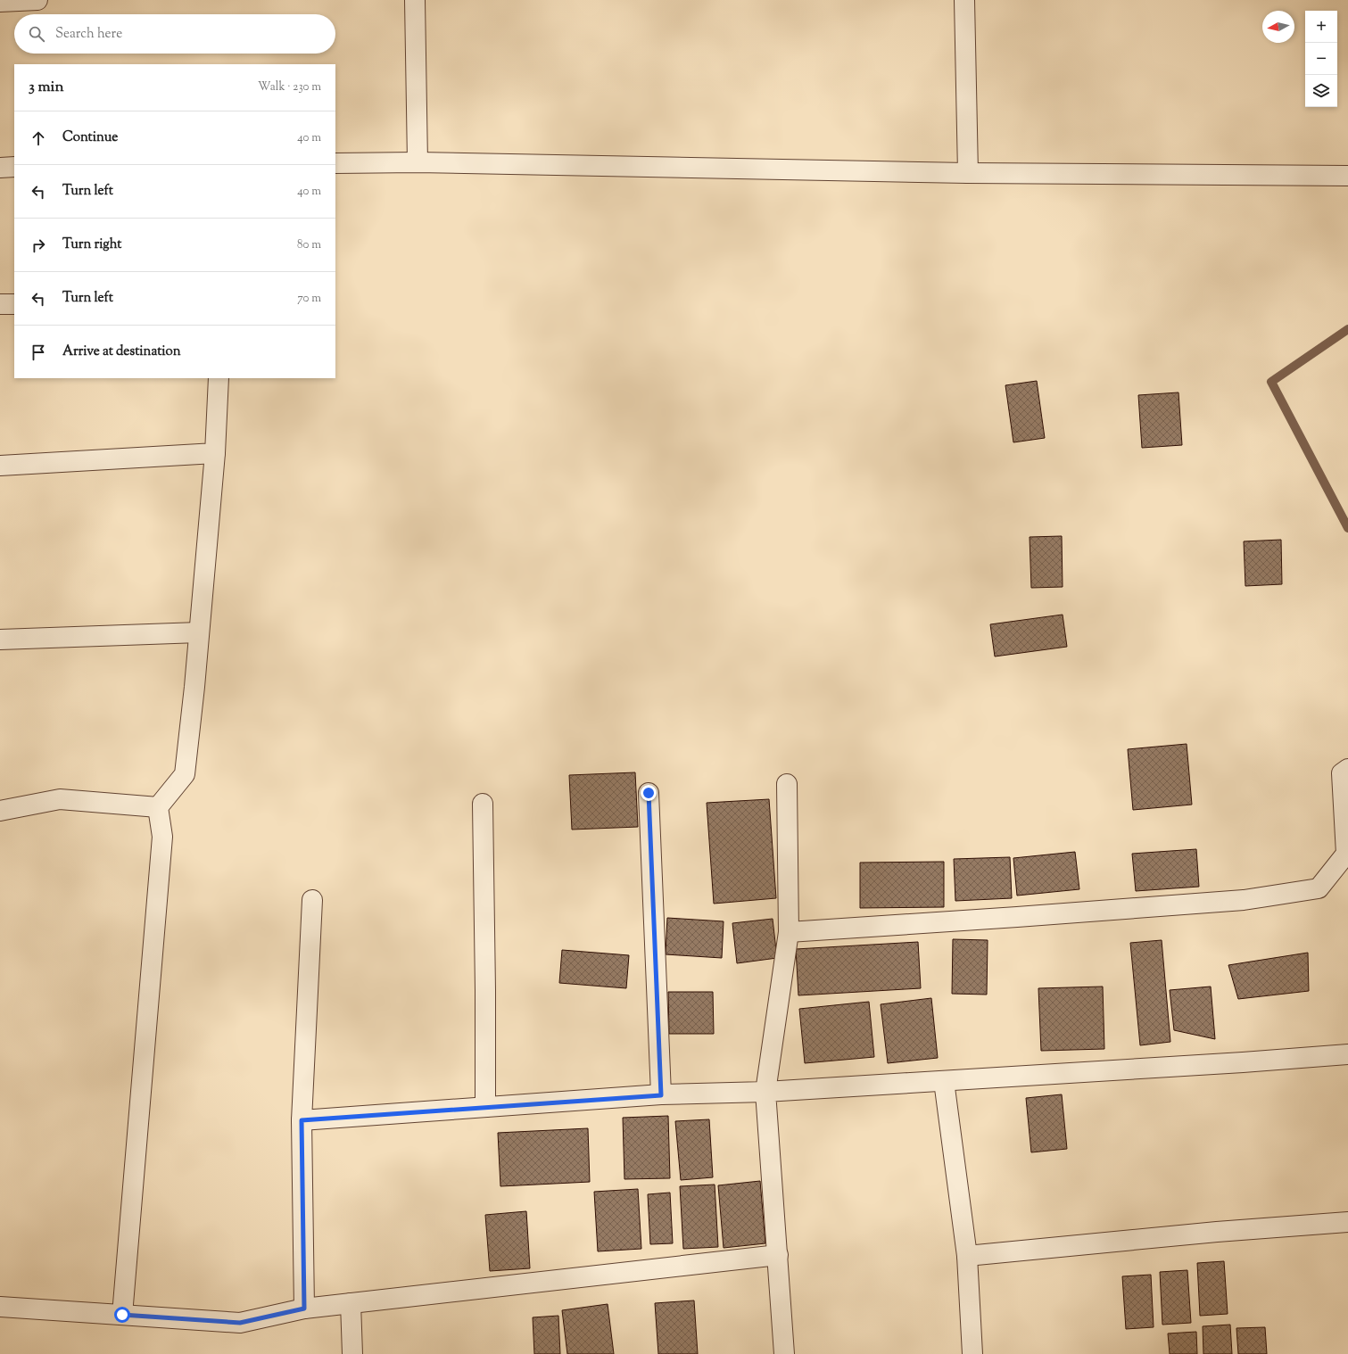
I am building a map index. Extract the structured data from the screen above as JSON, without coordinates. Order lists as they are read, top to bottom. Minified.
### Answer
{"north":"left","page":{"map_buttons":["+","−"],"search":"Search here","heading":["3 min","Walk · 230 m"],"list":[["Continue","40 m"],["Turn left","40 m"],["Turn right","80 m"],["Turn left","70 m"],"Arrive at destination"]}}
